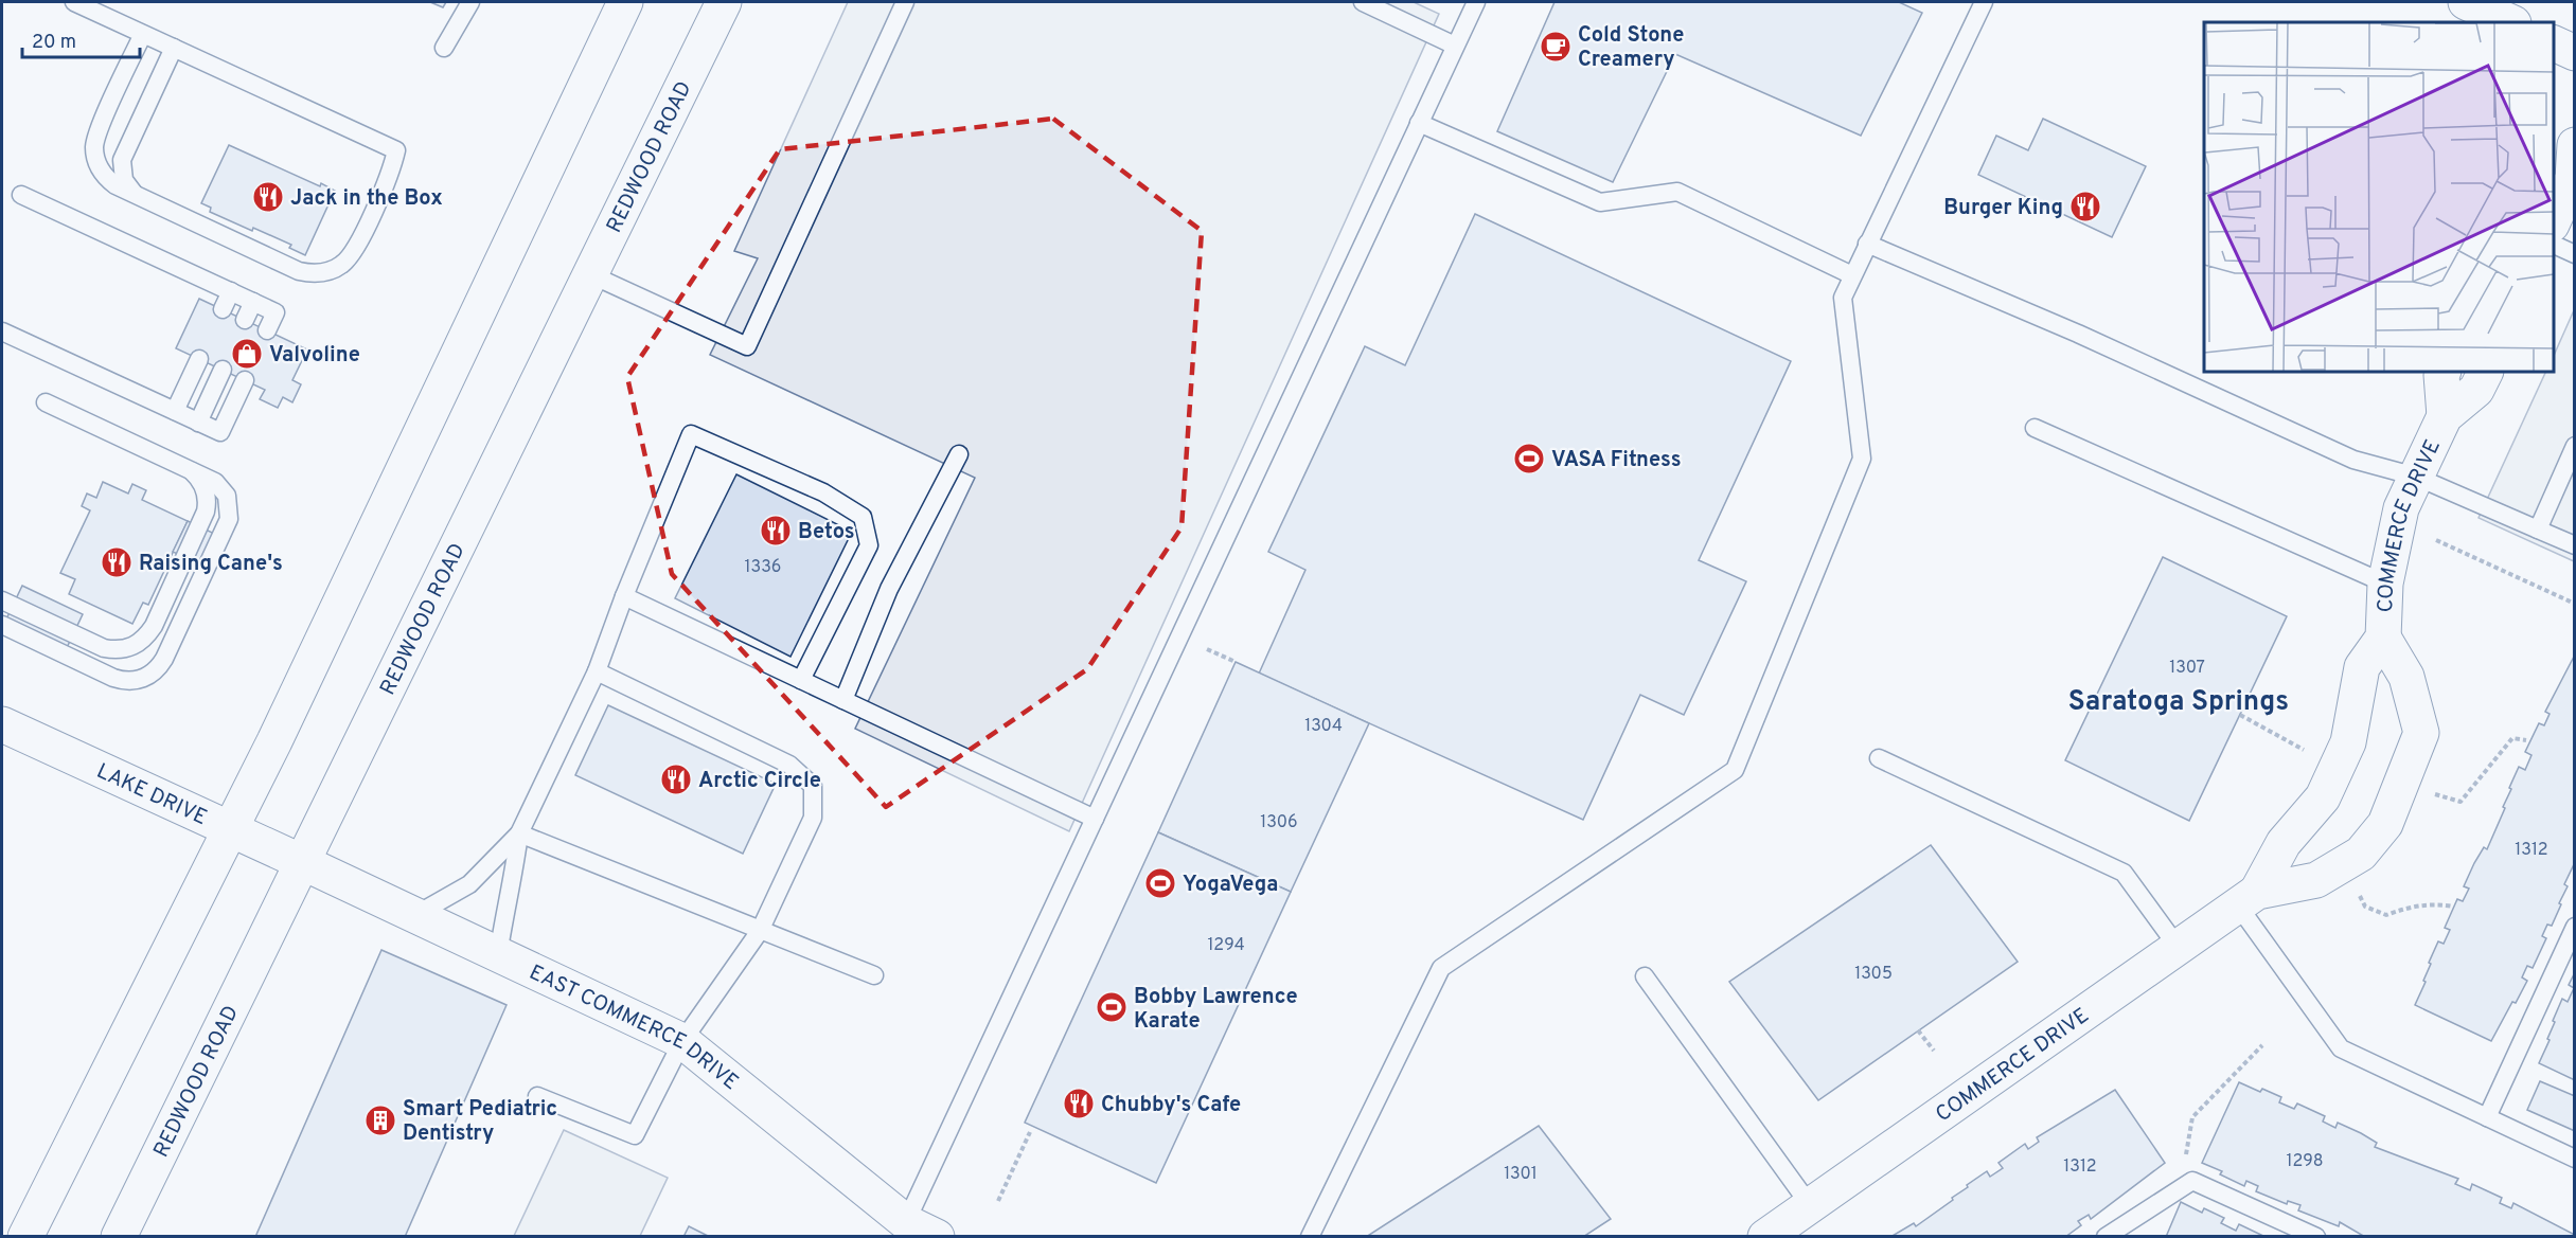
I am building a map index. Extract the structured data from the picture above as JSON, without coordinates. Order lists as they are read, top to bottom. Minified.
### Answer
{"streets":{"main road":["REDWOOD ROAD","COMMERCE DRIVE","LAKE DRIVE","EAST COMMERCE DRIVE"]},"crossings":[["REDWOOD ROAD","LAKE DRIVE"],["REDWOOD ROAD","EAST COMMERCE DRIVE"],["LAKE DRIVE","EAST COMMERCE DRIVE"]],"districts":["Saratoga Springs"],"places":{"cafe":["Cold Stone Creamery"],"restaurant":["Jack in the Box","Burger King","Betos","Raising Cane's","Arctic Circle","Chubby's Cafe"],"shop":["Valvoline"],"sports":["VASA Fitness","YogaVega","Bobby Lawrence Karate"],"building":["Smart Pediatric Dentistry"]},"house_numbers":["1336","1307","1304","1306","1312","1294","1305","1298","1312","1301"],"scale_bar":"20 m"}
